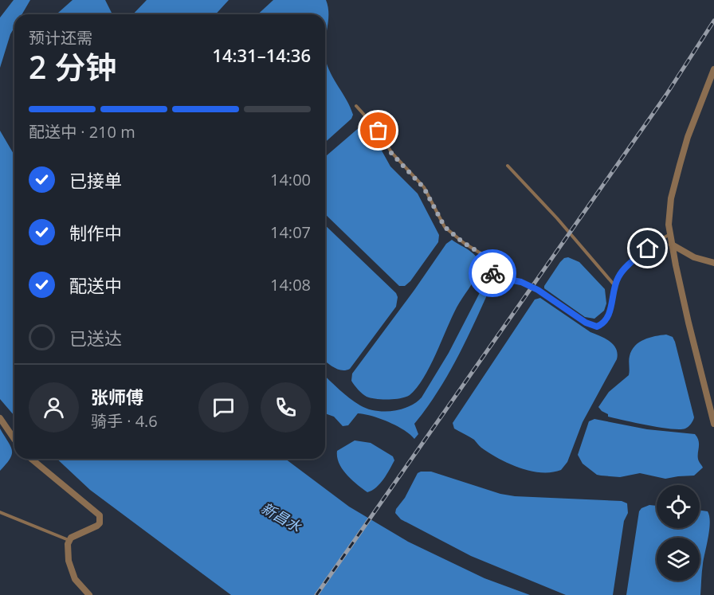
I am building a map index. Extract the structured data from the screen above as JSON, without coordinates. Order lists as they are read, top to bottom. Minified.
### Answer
{"water":["新昌水"],"page":{"heading":["2 分钟","预计还需","14:31–14:36"],"panel":["张师傅","骑手 · 4.6"],"bar":"配送中 · 210 m","list":[["已接单","14:00"],["制作中","14:07"],["配送中","14:08"],"已送达"]}}
